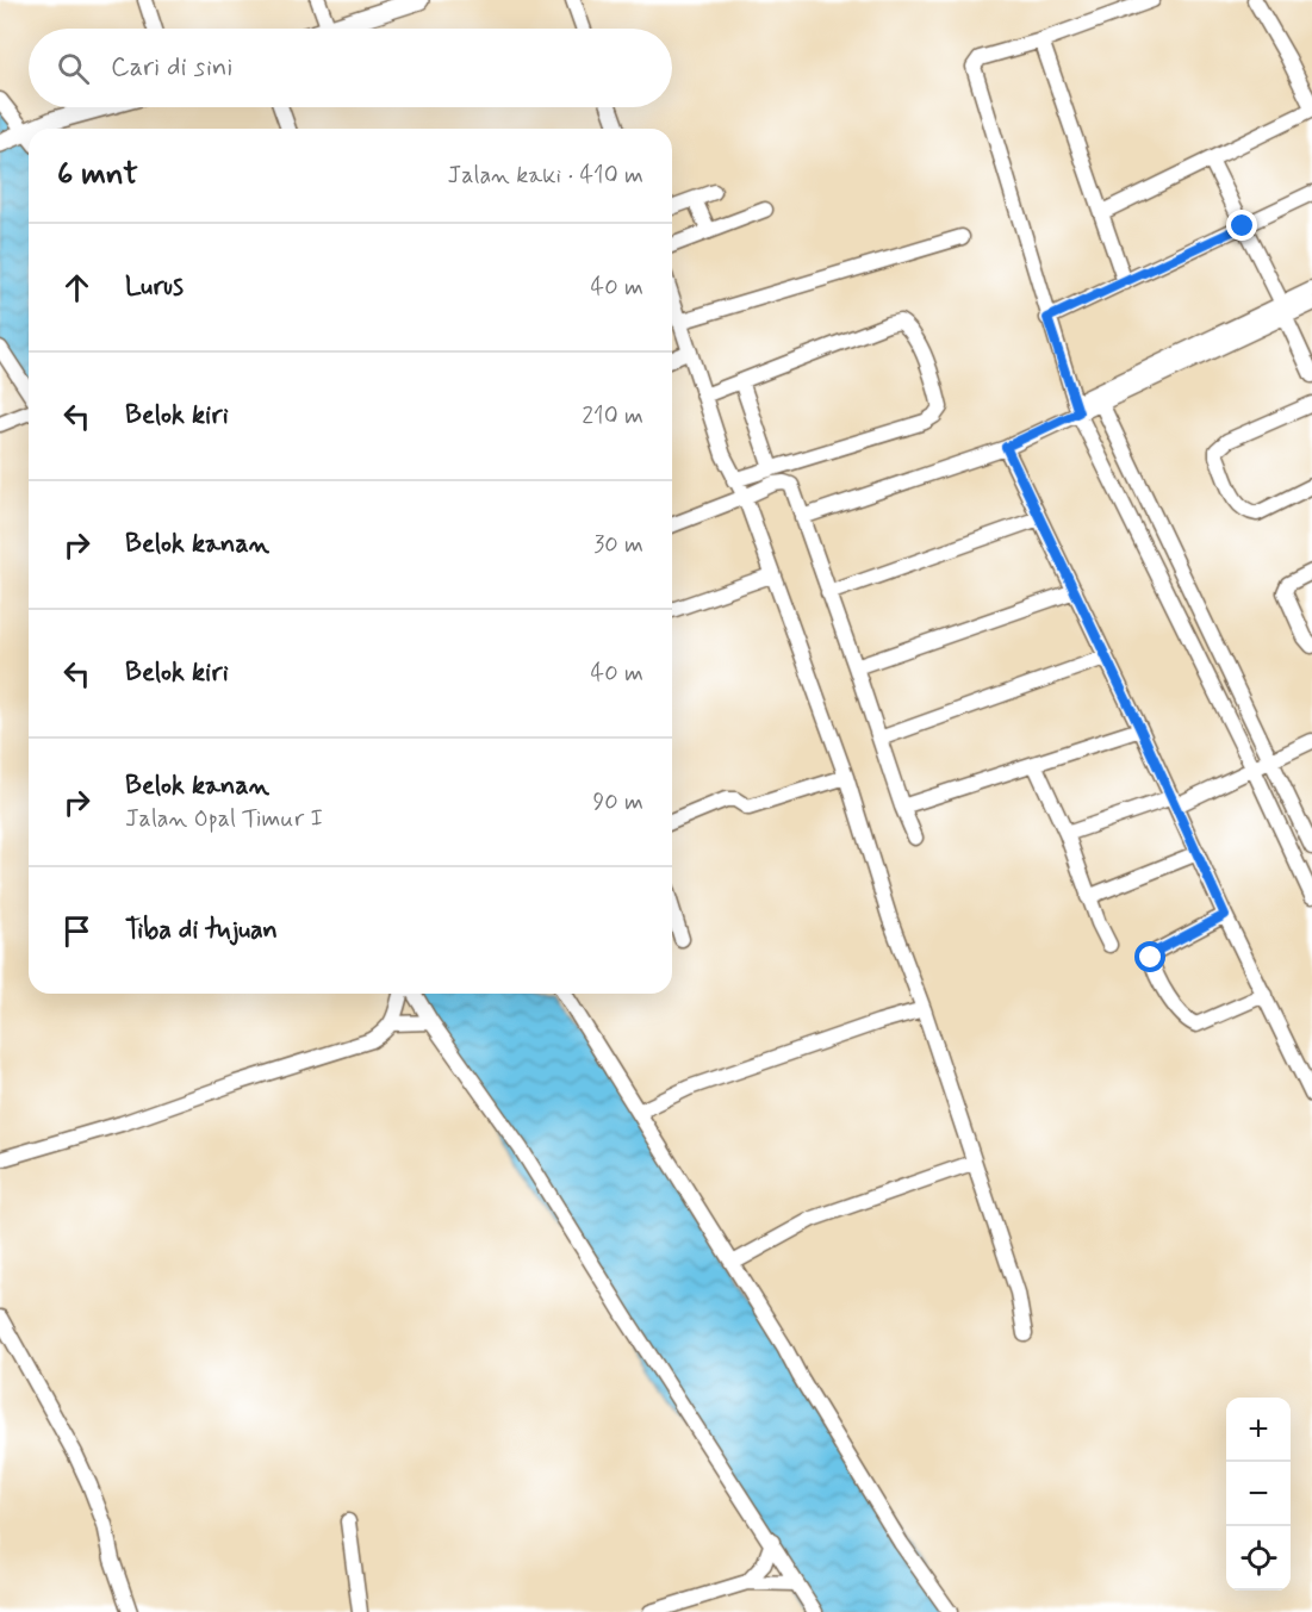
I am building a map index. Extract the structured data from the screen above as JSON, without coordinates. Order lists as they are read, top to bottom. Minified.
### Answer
{"page":{"search":"Cari di sini","heading":["6 mnt","Jalan kaki · 410 m"],"list":[["Lurus","40 m"],["Belok kiri","210 m"],["Belok kanan","30 m"],["Belok kiri","40 m"],["Belok kanan","Jalan Opal Timur I","90 m"],"Tiba di tujuan"],"map_buttons":["+","−"]}}
